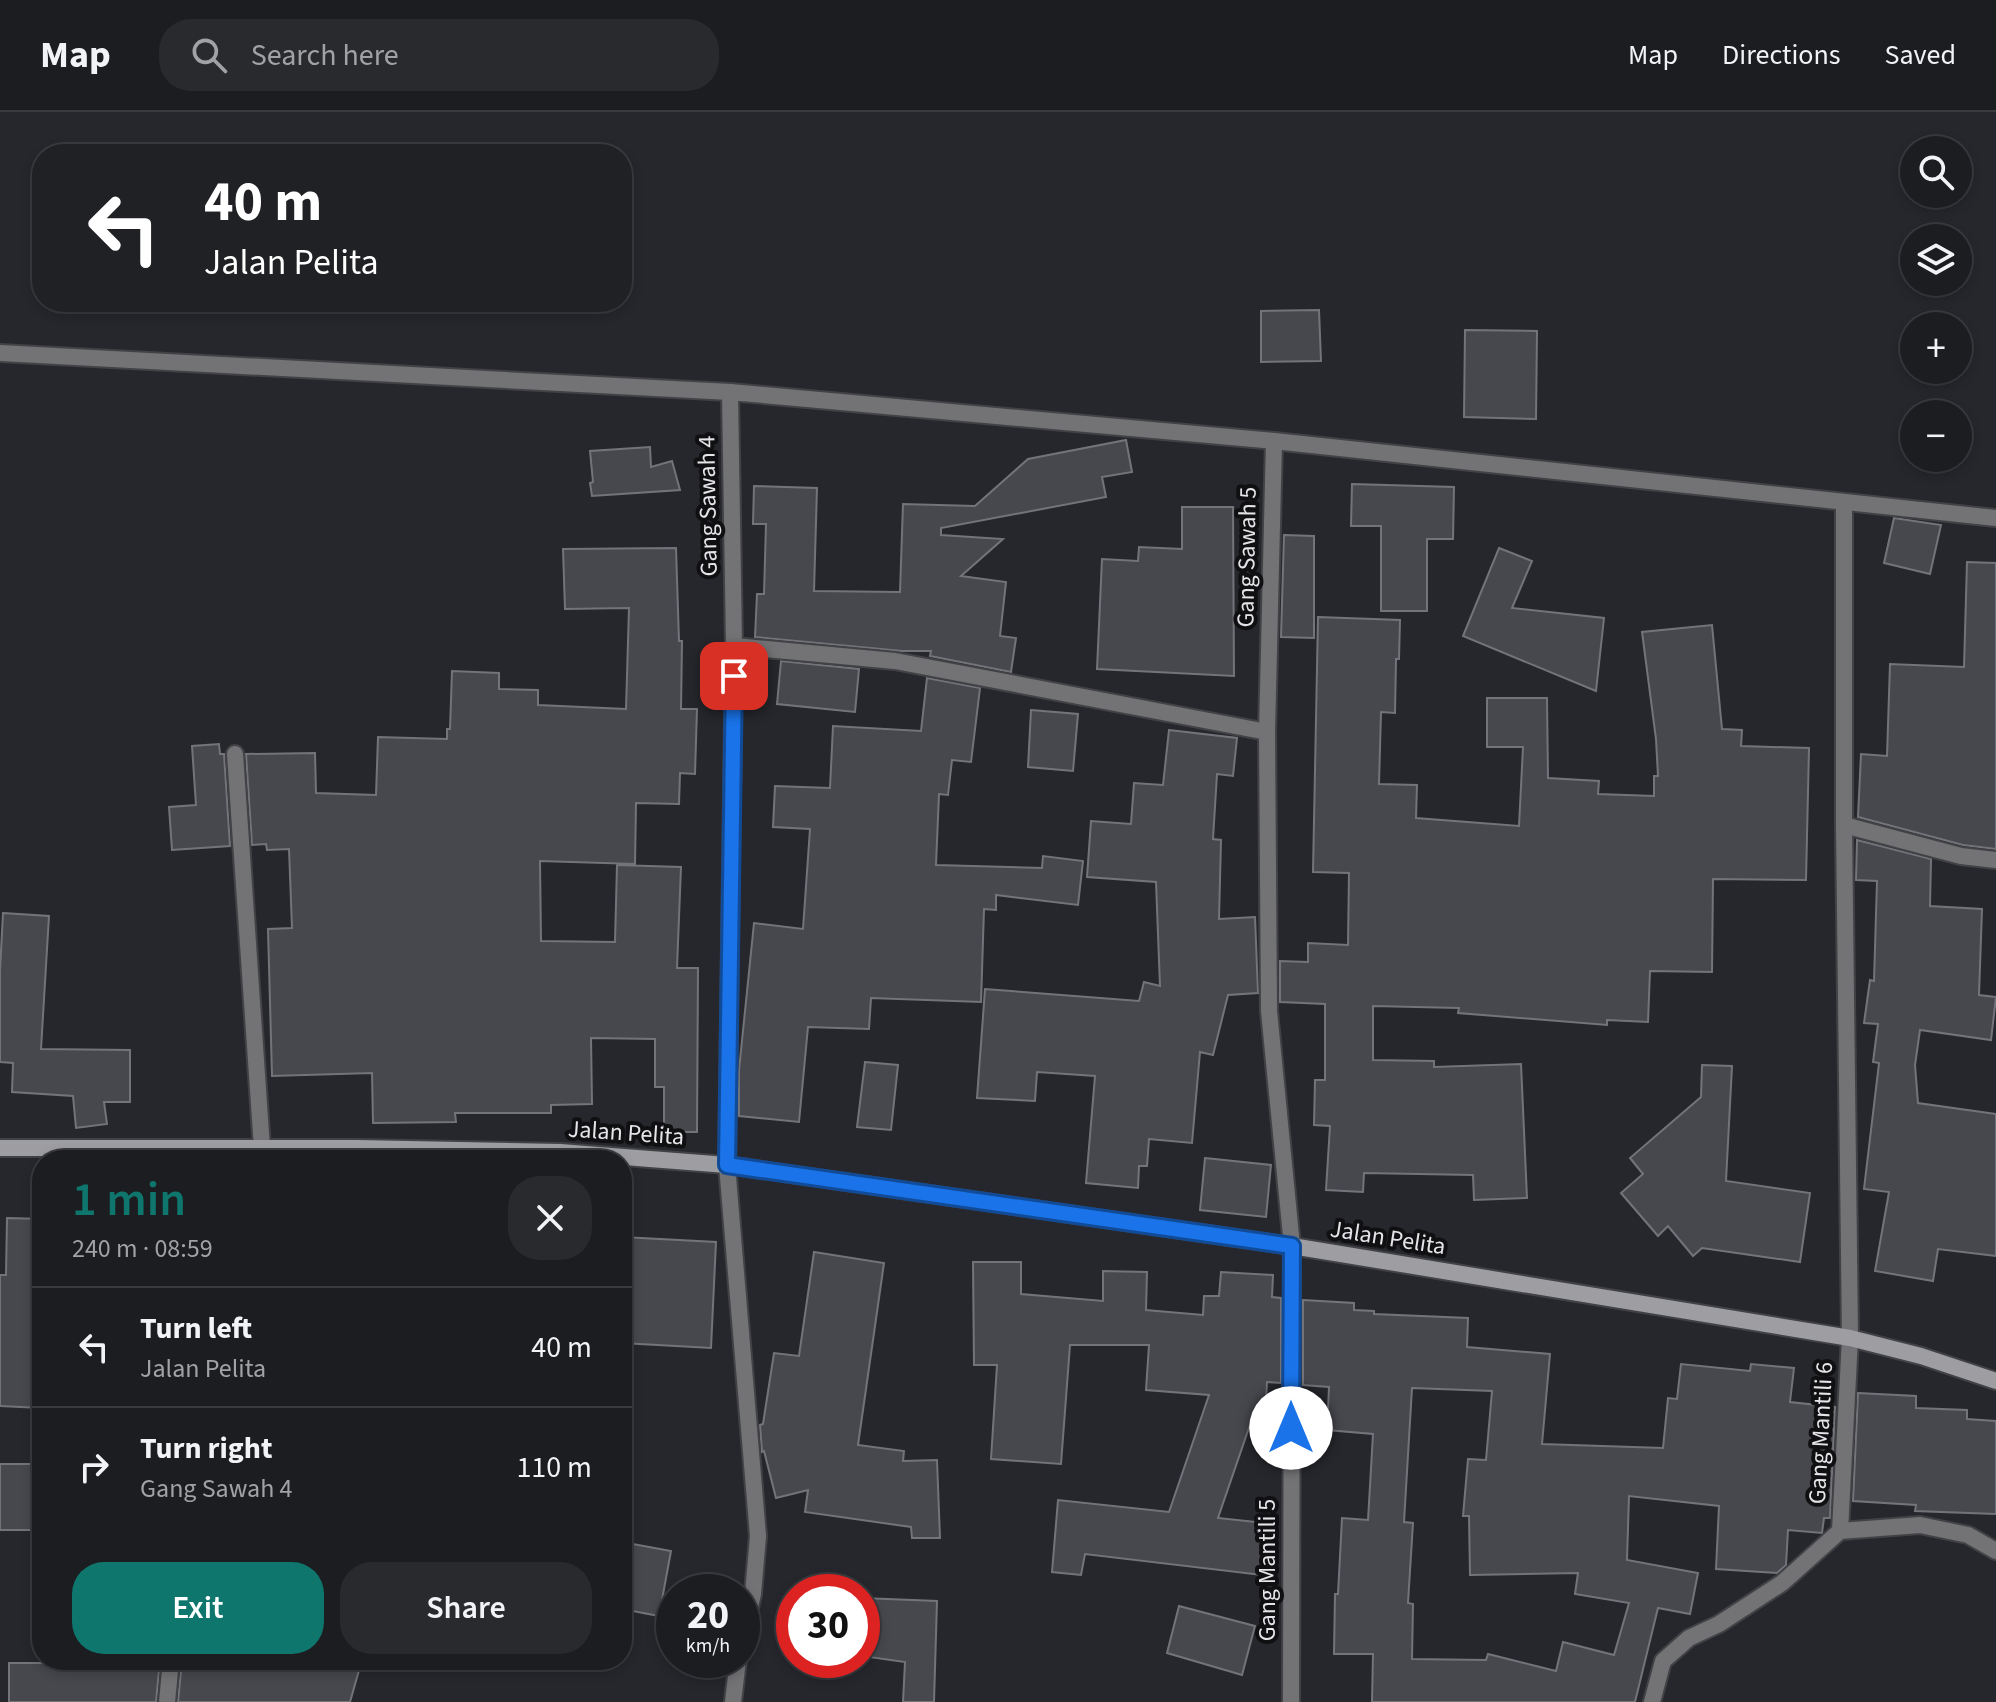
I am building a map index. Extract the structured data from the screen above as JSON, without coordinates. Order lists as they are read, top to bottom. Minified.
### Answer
{"streets":{"street":["Gang Sawah 4","Gang Sawah 5","Jalan Pelita","Gang Mantili 6","Gang Mantili 5"]},"crossings":[["Gang Sawah 4","Jalan Pelita"],["Gang Sawah 5","Jalan Pelita"],["Gang Sawah 5","Gang Mantili 5"],["Jalan Pelita","Gang Mantili 6"],["Jalan Pelita","Gang Mantili 5"]],"page":{"header":"Map","search":"Search here","nav":["Map","Directions","Saved"],"map_buttons":["+","−"],"turn":["40 m","Jalan Pelita"],"heading":["1 min","240 m · 08:59"],"list":[{"name":"Turn left","note":"Jalan Pelita","value":"40 m"},{"name":"Turn right","note":"Gang Sawah 4","value":"110 m"}],"buttons":["Exit","Share"],"speed":"20 km/h","limit":"30"}}
